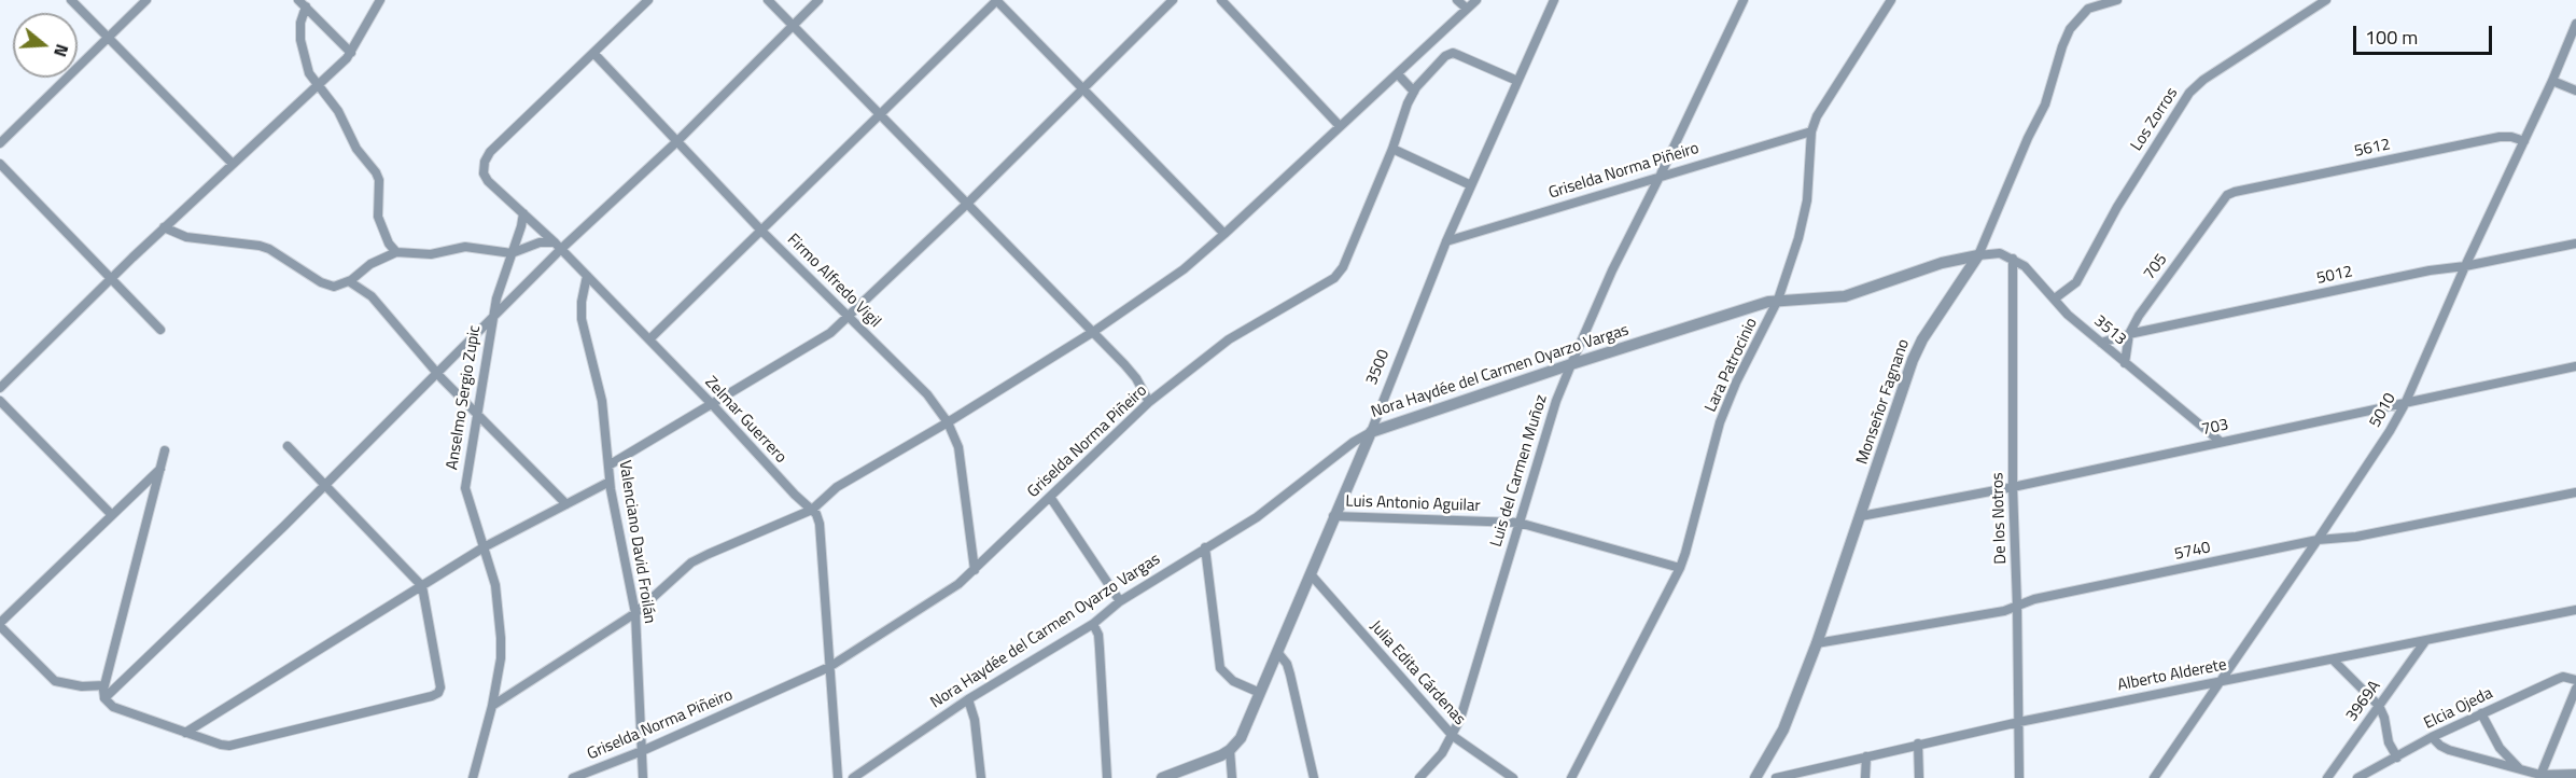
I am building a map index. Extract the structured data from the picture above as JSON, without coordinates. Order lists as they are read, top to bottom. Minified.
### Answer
{"streets":{"street":["Los Zorros","5612","Griselda Norma Piñeiro","705","5012","Firmo Alfredo Vigil","3513","Lara Patrocinio","3500","Nora Haydée del Carmen Oyarzo Vargas","Anselmo Sergio Zupic","Monseñor Fagnano","5010","Zelmar Guerrero","703","Luis del Carmen Muñoz","Luis Antonio Aguilar","De los Notros","Valenciano David Froilán","5740","Julia Edita Cárdenas","Alberto Alderete","3969A","Elcia Ojeda"]},"crossings":[["Los Zorros","3513"],["5612","705"],["5612","5010"],["Griselda Norma Piñeiro","Firmo Alfredo Vigil"],["Griselda Norma Piñeiro","Lara Patrocinio"],["Griselda Norma Piñeiro","3500"],["Griselda Norma Piñeiro","Luis del Carmen Muñoz"],["Griselda Norma Piñeiro","Valenciano David Froilán"],["705","5012"],["705","3513"],["5012","3513"],["5012","5010"],["Firmo Alfredo Vigil","Zelmar Guerrero"],["3513","703"],["3513","De los Notros"],["Lara Patrocinio","Nora Haydée del Carmen Oyarzo Vargas"],["Lara Patrocinio","Luis Antonio Aguilar"],["3500","Nora Haydée del Carmen Oyarzo Vargas"],["3500","Luis Antonio Aguilar"],["3500","Julia Edita Cárdenas"],["Nora Haydée del Carmen Oyarzo Vargas","Monseñor Fagnano"],["Nora Haydée del Carmen Oyarzo Vargas","Luis del Carmen Muñoz"],["Anselmo Sergio Zupic","Zelmar Guerrero"],["Monseñor Fagnano","703"],["Monseñor Fagnano","5740"],["Monseñor Fagnano","Alberto Alderete"],["5010","703"],["5010","5740"],["5010","Alberto Alderete"],["Zelmar Guerrero","Valenciano David Froilán"],["703","De los Notros"],["Luis del Carmen Muñoz","Luis Antonio Aguilar"],["Luis del Carmen Muñoz","Julia Edita Cárdenas"],["De los Notros","5740"],["De los Notros","Alberto Alderete"],["Alberto Alderete","3969A"]],"scale_bar":"100 m","north":"right"}
